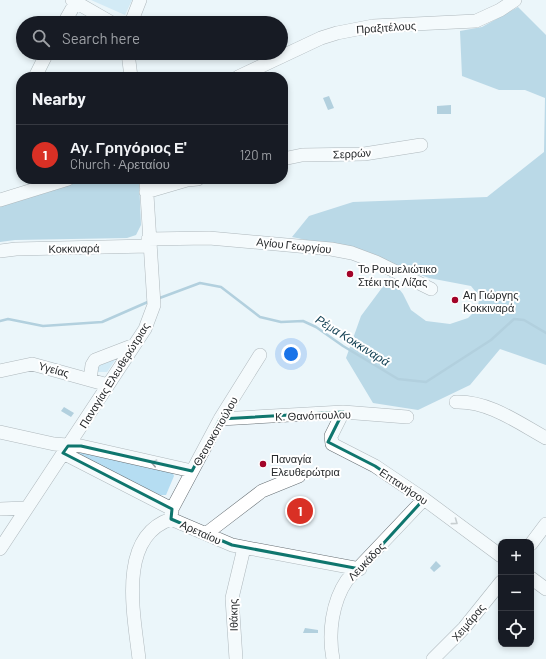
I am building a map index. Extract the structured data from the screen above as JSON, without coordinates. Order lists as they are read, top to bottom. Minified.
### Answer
{"streets":{"street":["Πραξιτέλους","Σερρών","Αγίου Γεωργίου","Κοκκιναρά","Υγείας","Παναγίας Ελευθερώτριας","Κ. Θανόπουλου","Θεοτοκοπούλου","Επτανήσου","Αρεταίου","Λευκάδος","Ιθάκης","Χειμάρας"]},"crossings":[["Αγίου Γεωργίου","Κοκκιναρά"],["Αγίου Γεωργίου","Παναγίας Ελευθερώτριας"],["Κοκκιναρά","Παναγίας Ελευθερώτριας"],["Υγείας","Παναγίας Ελευθερώτριας"],["Παναγίας Ελευθερώτριας","Αρεταίου"],["Κ. Θανόπουλου","Θεοτοκοπούλου"],["Κ. Θανόπουλου","Επτανήσου"],["Θεοτοκοπούλου","Αρεταίου"],["Επτανήσου","Λευκάδος"],["Αρεταίου","Λευκάδος"],["Αρεταίου","Ιθάκης"]],"one_way":["Επτανήσου"],"water":["Ρέμα Κοκκιναρά"],"places":["Το Ρουμελιώτικο Στέκι της Λίζας","Αη Γιώργης Κοκκιναρά","Παναγία Ελευθερώτρια"],"page":{"search":"Search here","heading":"Nearby","list":[{"mark":"1","name":"Αγ. Γρηγόριος Ε'","note":"Church · Αρεταίου","value":"120 m"}],"pins":"1","map_buttons":["+","−"]}}
